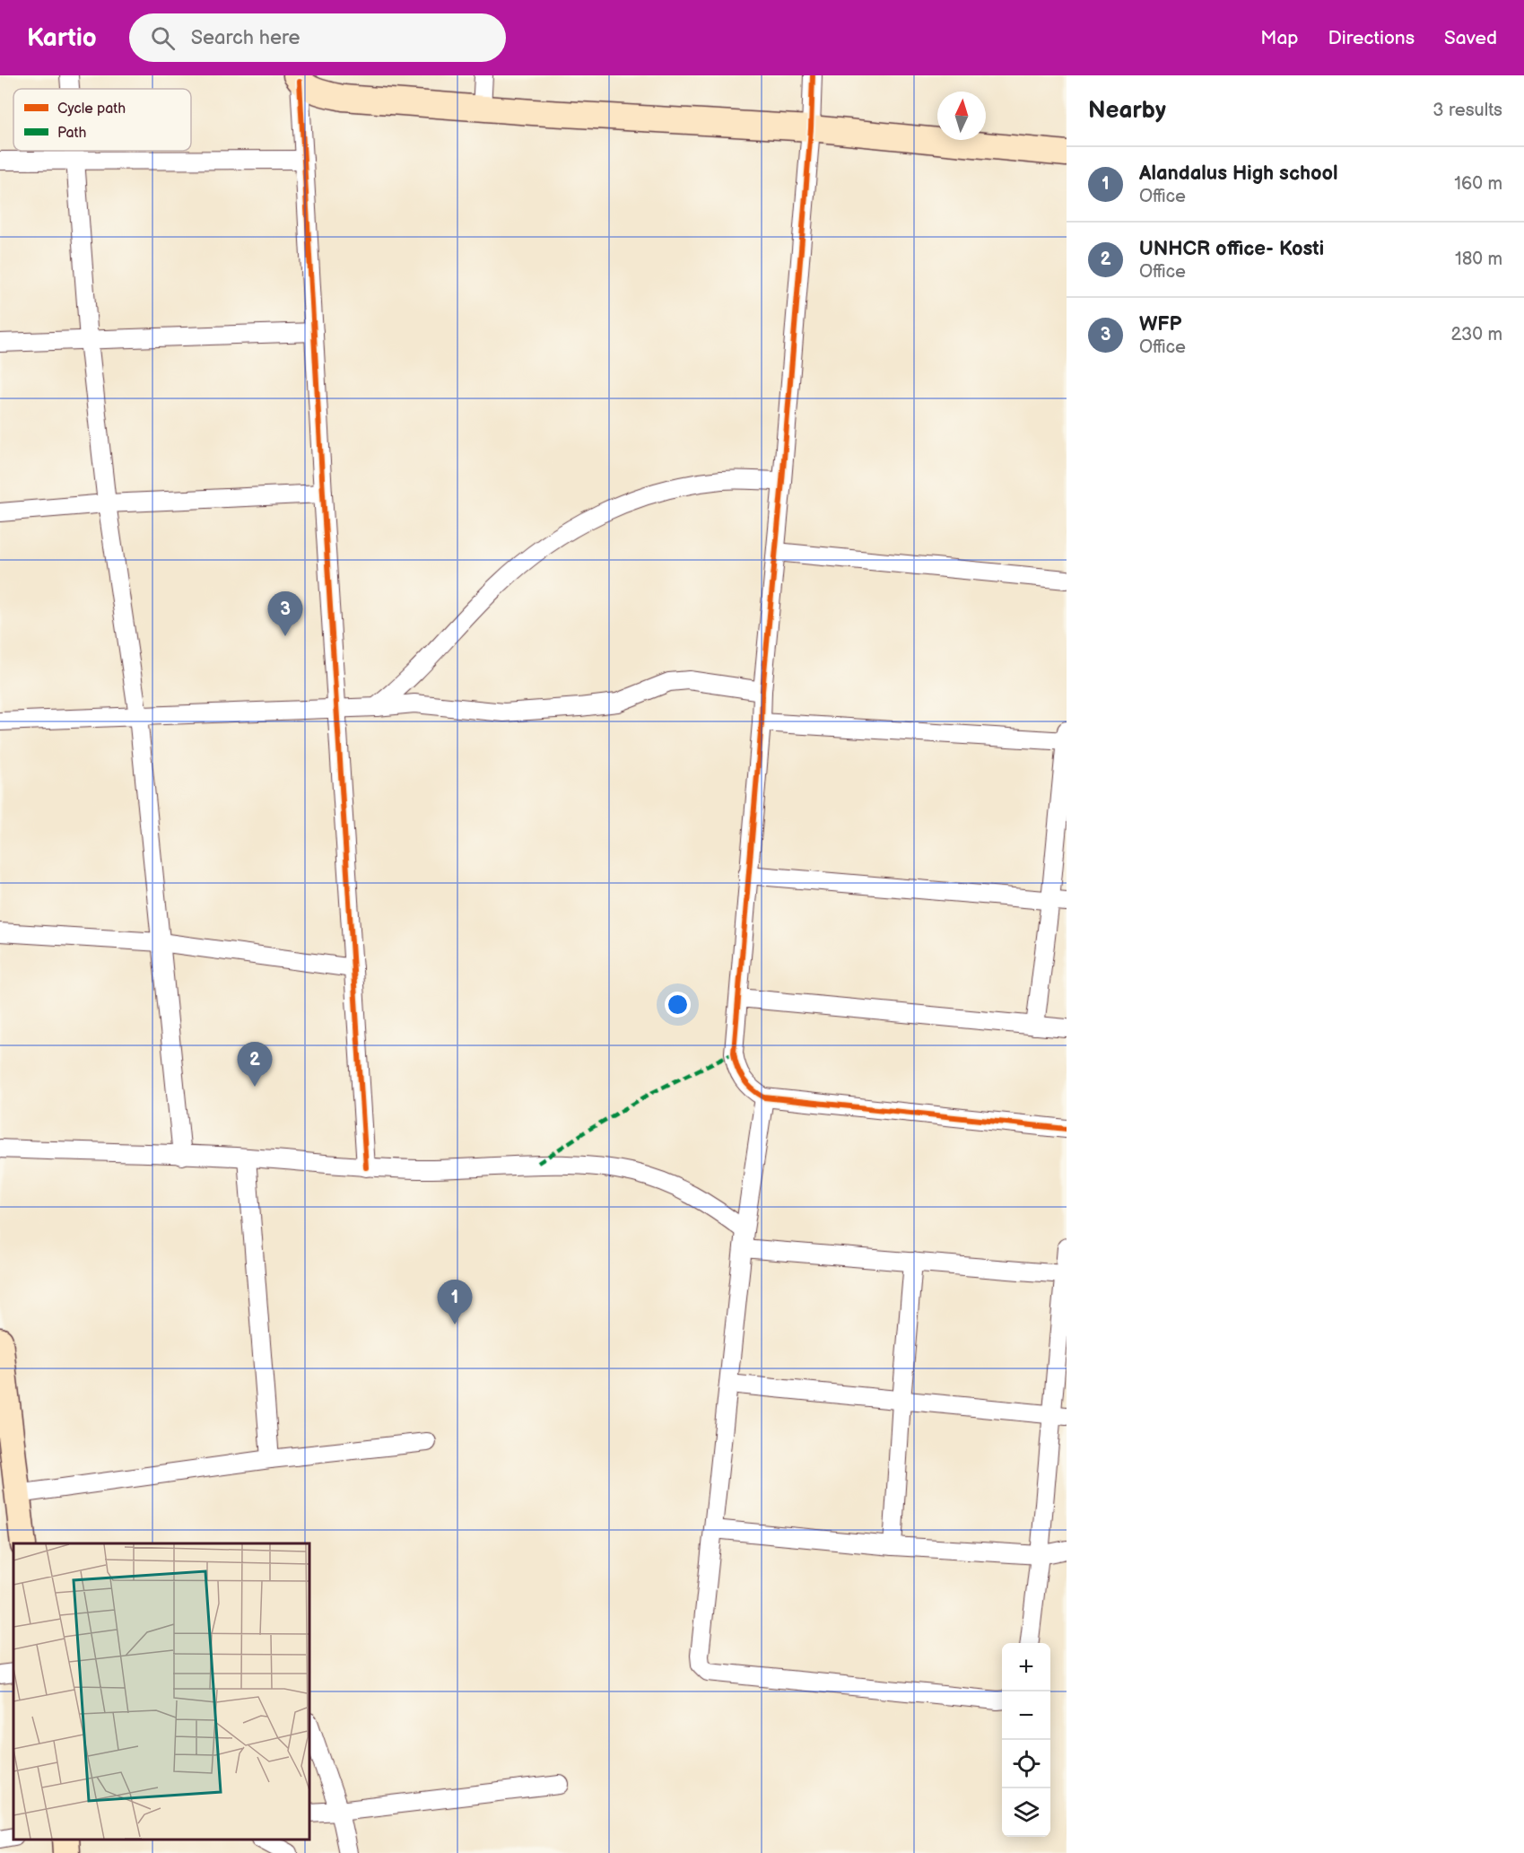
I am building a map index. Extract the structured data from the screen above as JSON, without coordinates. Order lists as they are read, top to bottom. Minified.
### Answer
{"legend":["Cycle path","Path"],"north":"top","page":{"header":"Kartio","search":"Search here","nav":["Map","Directions","Saved"],"heading":["Nearby","3 results"],"list":[{"mark":"1","name":"Alandalus High school","note":"Office","value":"160 m"},{"mark":"2","name":"UNHCR office- Kosti","note":"Office","value":"180 m"},{"mark":"3","name":"WFP","note":"Office","value":"230 m"}],"pins":["3","2","1"],"map_buttons":["+","−"]}}
